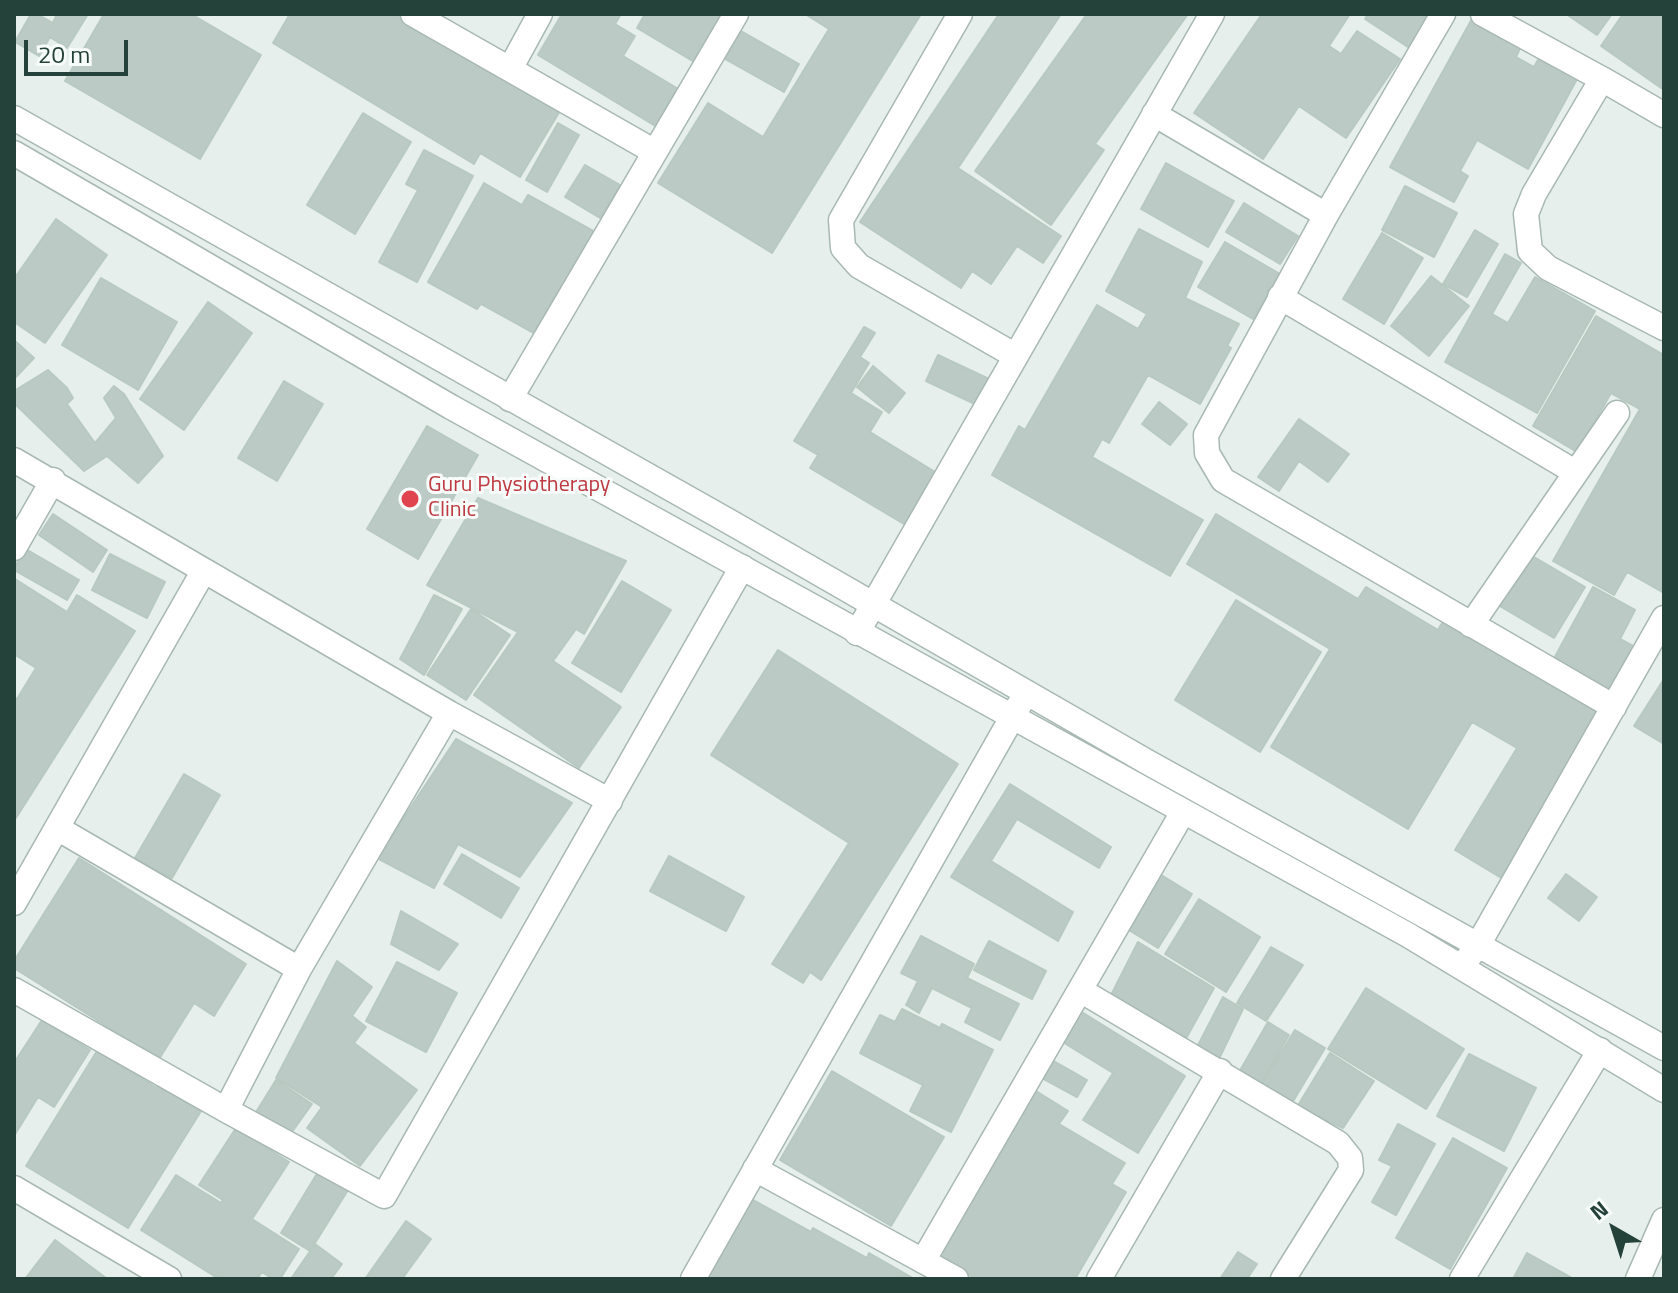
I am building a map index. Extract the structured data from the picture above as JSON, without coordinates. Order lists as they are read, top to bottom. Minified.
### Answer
{"places":["Guru Physiotherapy Clinic"],"scale_bar":"20 m","north":"top left"}
